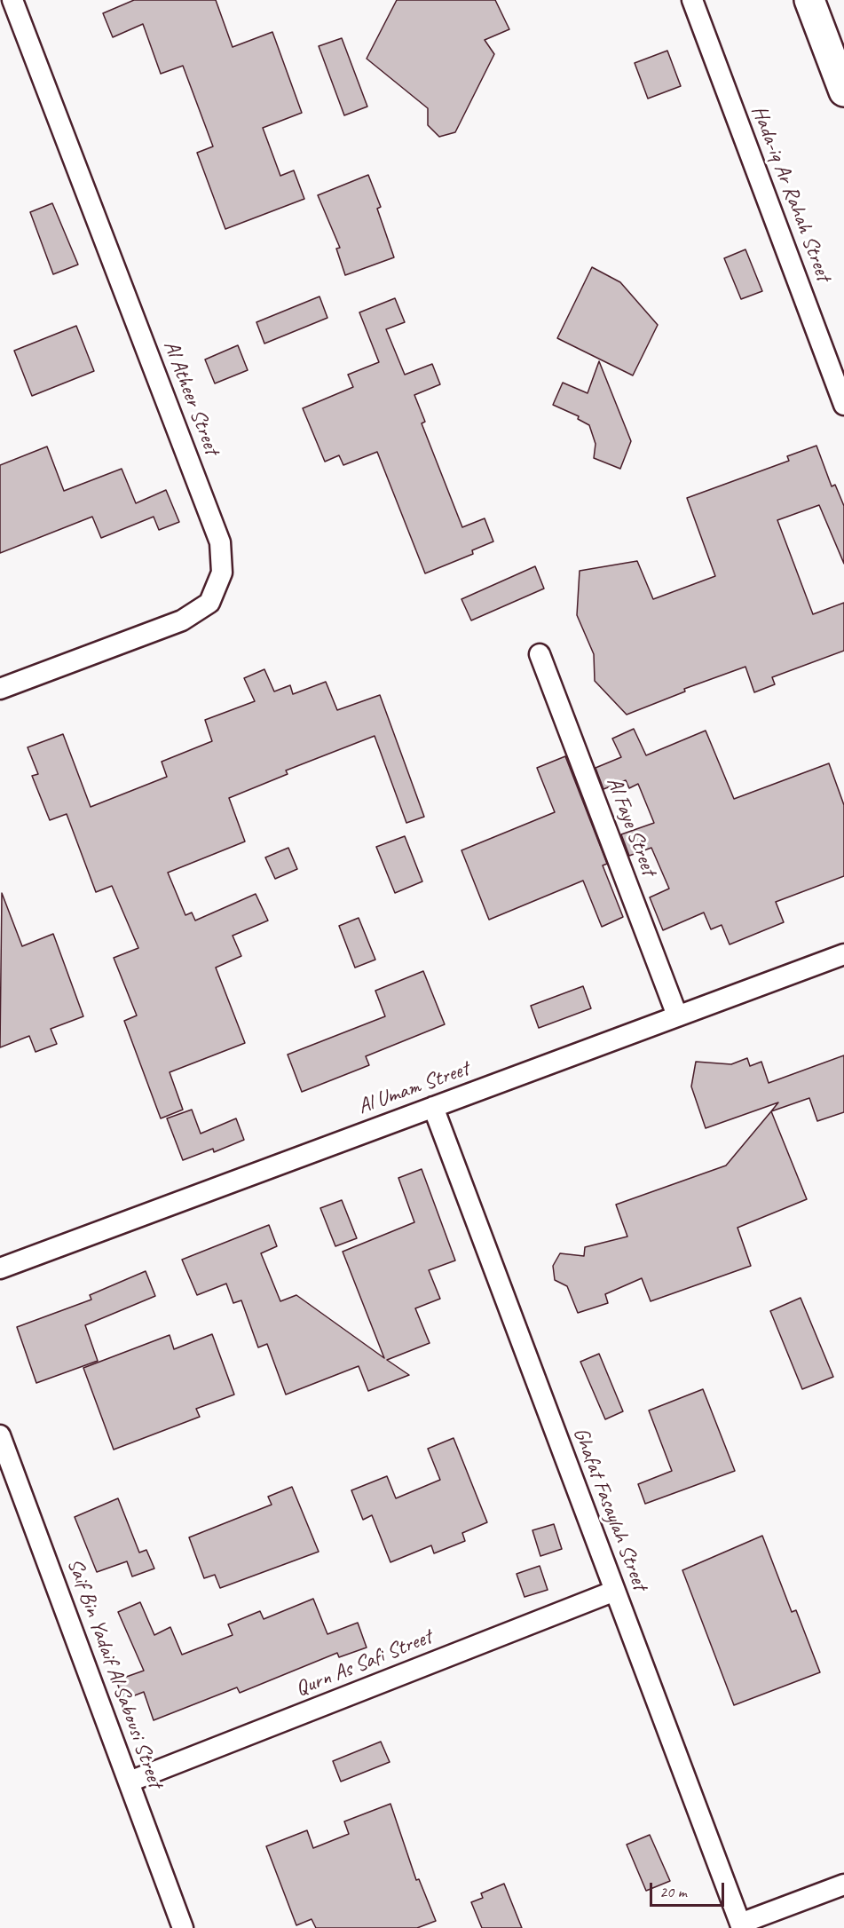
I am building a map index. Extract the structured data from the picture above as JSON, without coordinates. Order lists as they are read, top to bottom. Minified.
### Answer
{"streets":{"street":["Hada-iq Ar Rahah Street","Al Atheer Street","Al Faye Street","Al Umam Street","Ghafat Fasaylah Street","Qurn As Safi Street","Saif Bin Yadaif Al Sabousi Street"]},"crossings":[["Al Faye Street","Al Umam Street"],["Al Umam Street","Ghafat Fasaylah Street"],["Ghafat Fasaylah Street","Qurn As Safi Street"],["Qurn As Safi Street","Saif Bin Yadaif Al Sabousi Street"]],"scale_bar":"20 m"}
